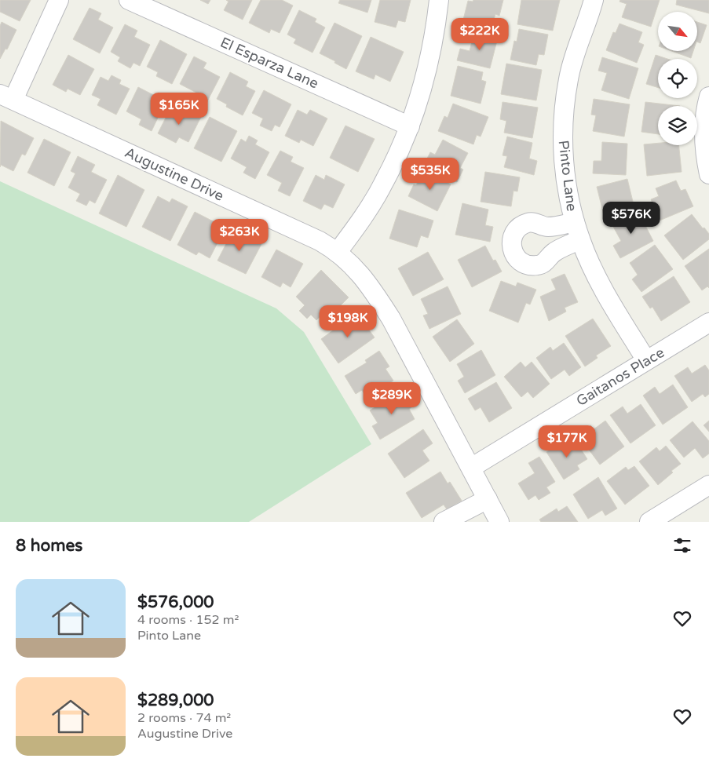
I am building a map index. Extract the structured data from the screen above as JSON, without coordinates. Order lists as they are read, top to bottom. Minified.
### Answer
{"streets":{"street":["El Esparza Lane","Augustine Drive","Pinto Lane","Gaitanos Place"]},"crossings":[["Augustine Drive","Gaitanos Place"],["Pinto Lane","Gaitanos Place"]],"north":"bottom right","page":{"price":["$222K","$165K","$535K","$576K","$263K","$198K","$289K","$177K"],"heading":"8 homes","list":[{"name":"$576,000","note":"4 rooms · 152 m² · Pinto Lane"},{"name":"$289,000","note":"2 rooms · 74 m² · Augustine Drive"}]}}
